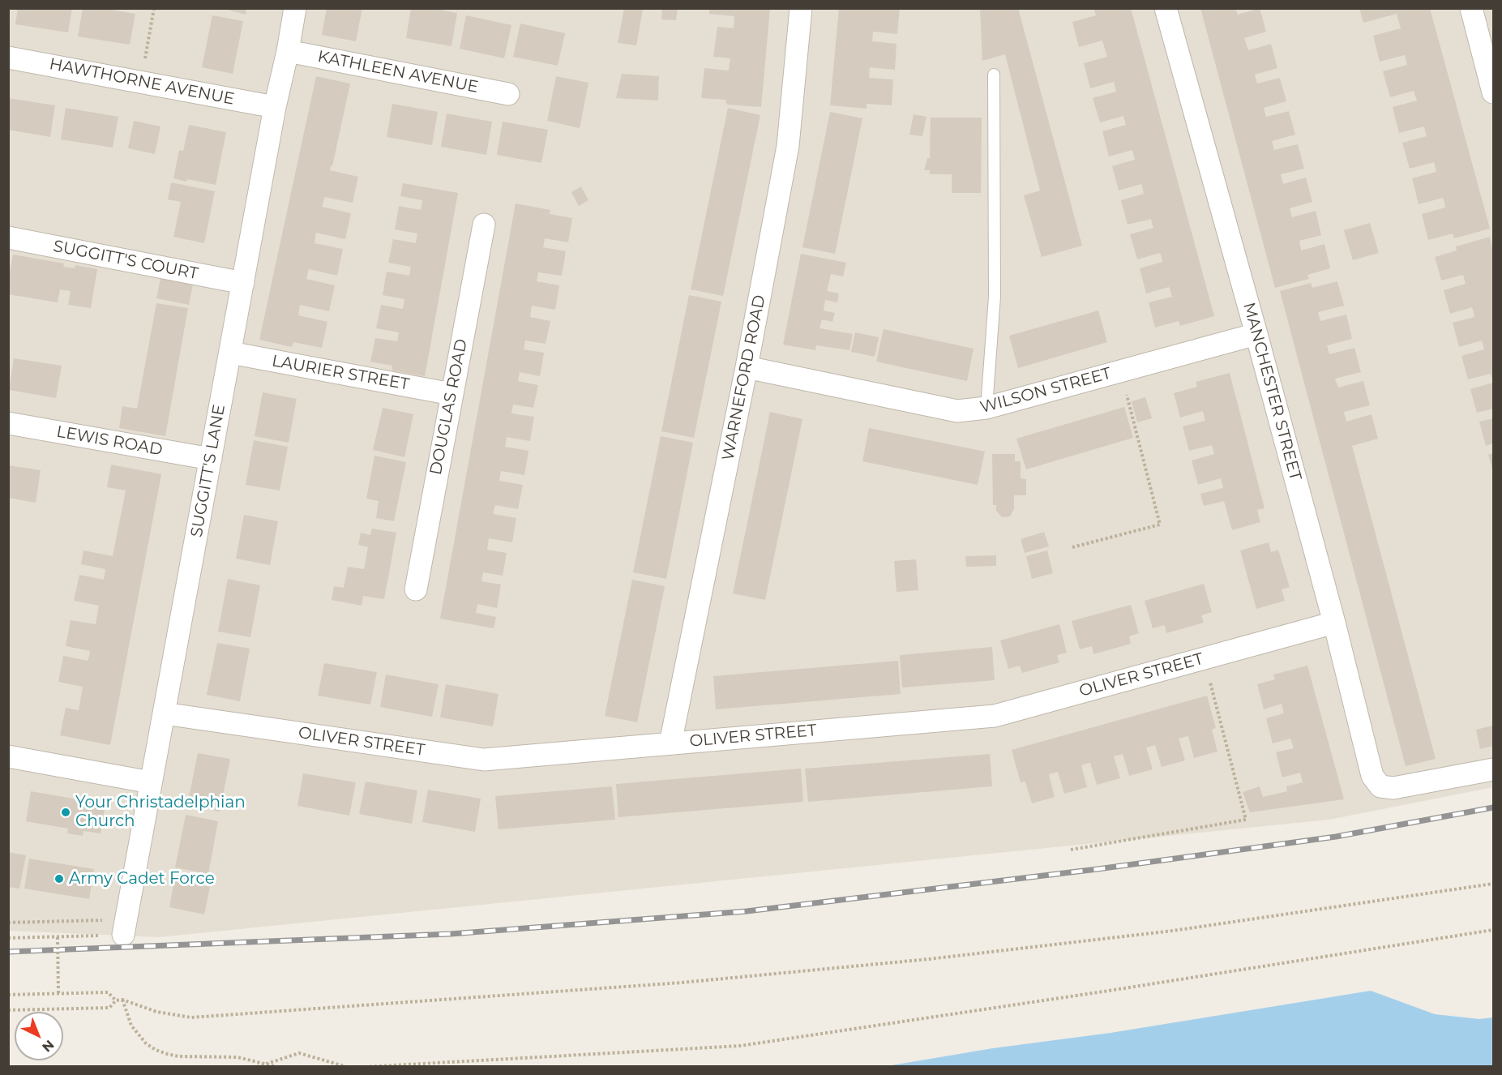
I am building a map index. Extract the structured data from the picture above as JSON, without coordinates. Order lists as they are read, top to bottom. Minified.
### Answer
{"streets":{"street":["KATHLEEN AVENUE","HAWTHORNE AVENUE","SUGGITT'S COURT","LAURIER STREET","WARNEFORD ROAD","WILSON STREET","MANCHESTER STREET","DOUGLAS ROAD","LEWIS ROAD","SUGGITT'S LANE","OLIVER STREET"]},"crossings":[["KATHLEEN AVENUE","SUGGITT'S LANE"],["HAWTHORNE AVENUE","SUGGITT'S LANE"],["SUGGITT'S COURT","SUGGITT'S LANE"],["LAURIER STREET","DOUGLAS ROAD"],["LAURIER STREET","SUGGITT'S LANE"],["WARNEFORD ROAD","WILSON STREET"],["WARNEFORD ROAD","OLIVER STREET"],["WILSON STREET","MANCHESTER STREET"],["MANCHESTER STREET","OLIVER STREET"],["LEWIS ROAD","SUGGITT'S LANE"],["SUGGITT'S LANE","OLIVER STREET"]],"places":["Your Christadelphian Church","Army Cadet Force"],"north":"bottom right"}
